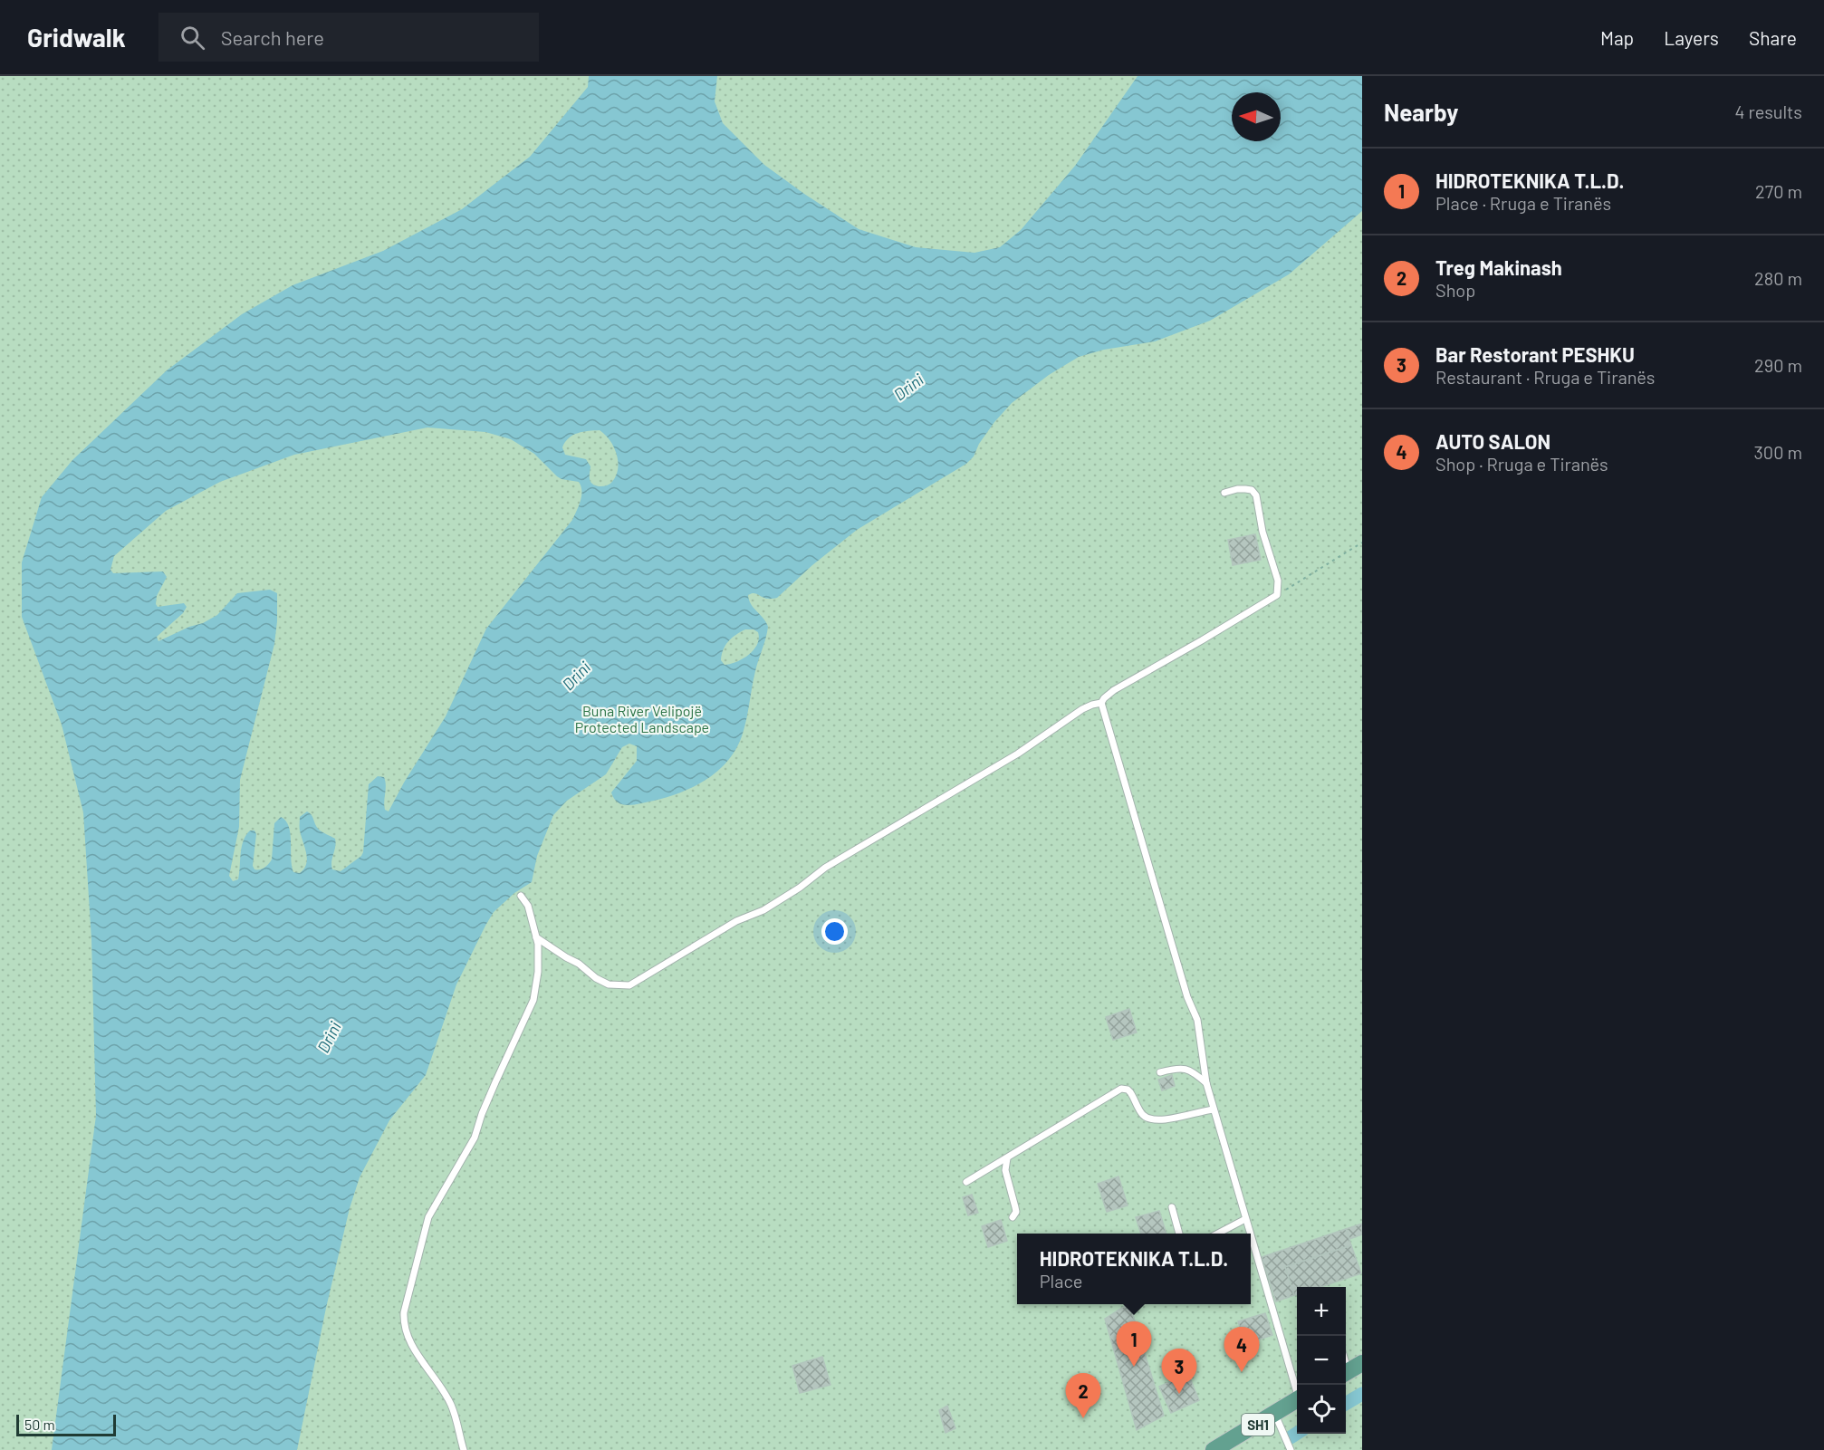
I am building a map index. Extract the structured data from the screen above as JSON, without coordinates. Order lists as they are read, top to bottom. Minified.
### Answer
{"streets":{"main road":["SH1"]},"water":["Drini"],"parks":["Buna River Velipojë Protected Landscape"],"scale_bar":"50 m","north":"left","page":{"header":"Gridwalk","search":"Search here","nav":["Map","Layers","Share"],"heading":["Nearby","4 results"],"list":[{"mark":"1","name":"HIDROTEKNIKA T.L.D.","note":"Place · Rruga e Tiranës","value":"270 m"},{"mark":"2","name":"Treg Makinash","note":"Shop","value":"280 m"},{"mark":"3","name":"Bar Restorant PESHKU","note":"Restaurant · Rruga e Tiranës","value":"290 m"},{"mark":"4","name":"AUTO SALON","note":"Shop · Rruga e Tiranës","value":"300 m"}],"popup":["HIDROTEKNIKA T.L.D.","Place"],"map_buttons":["+","−"],"pins":["1","4","3","2"],"scale":"50 m"}}
